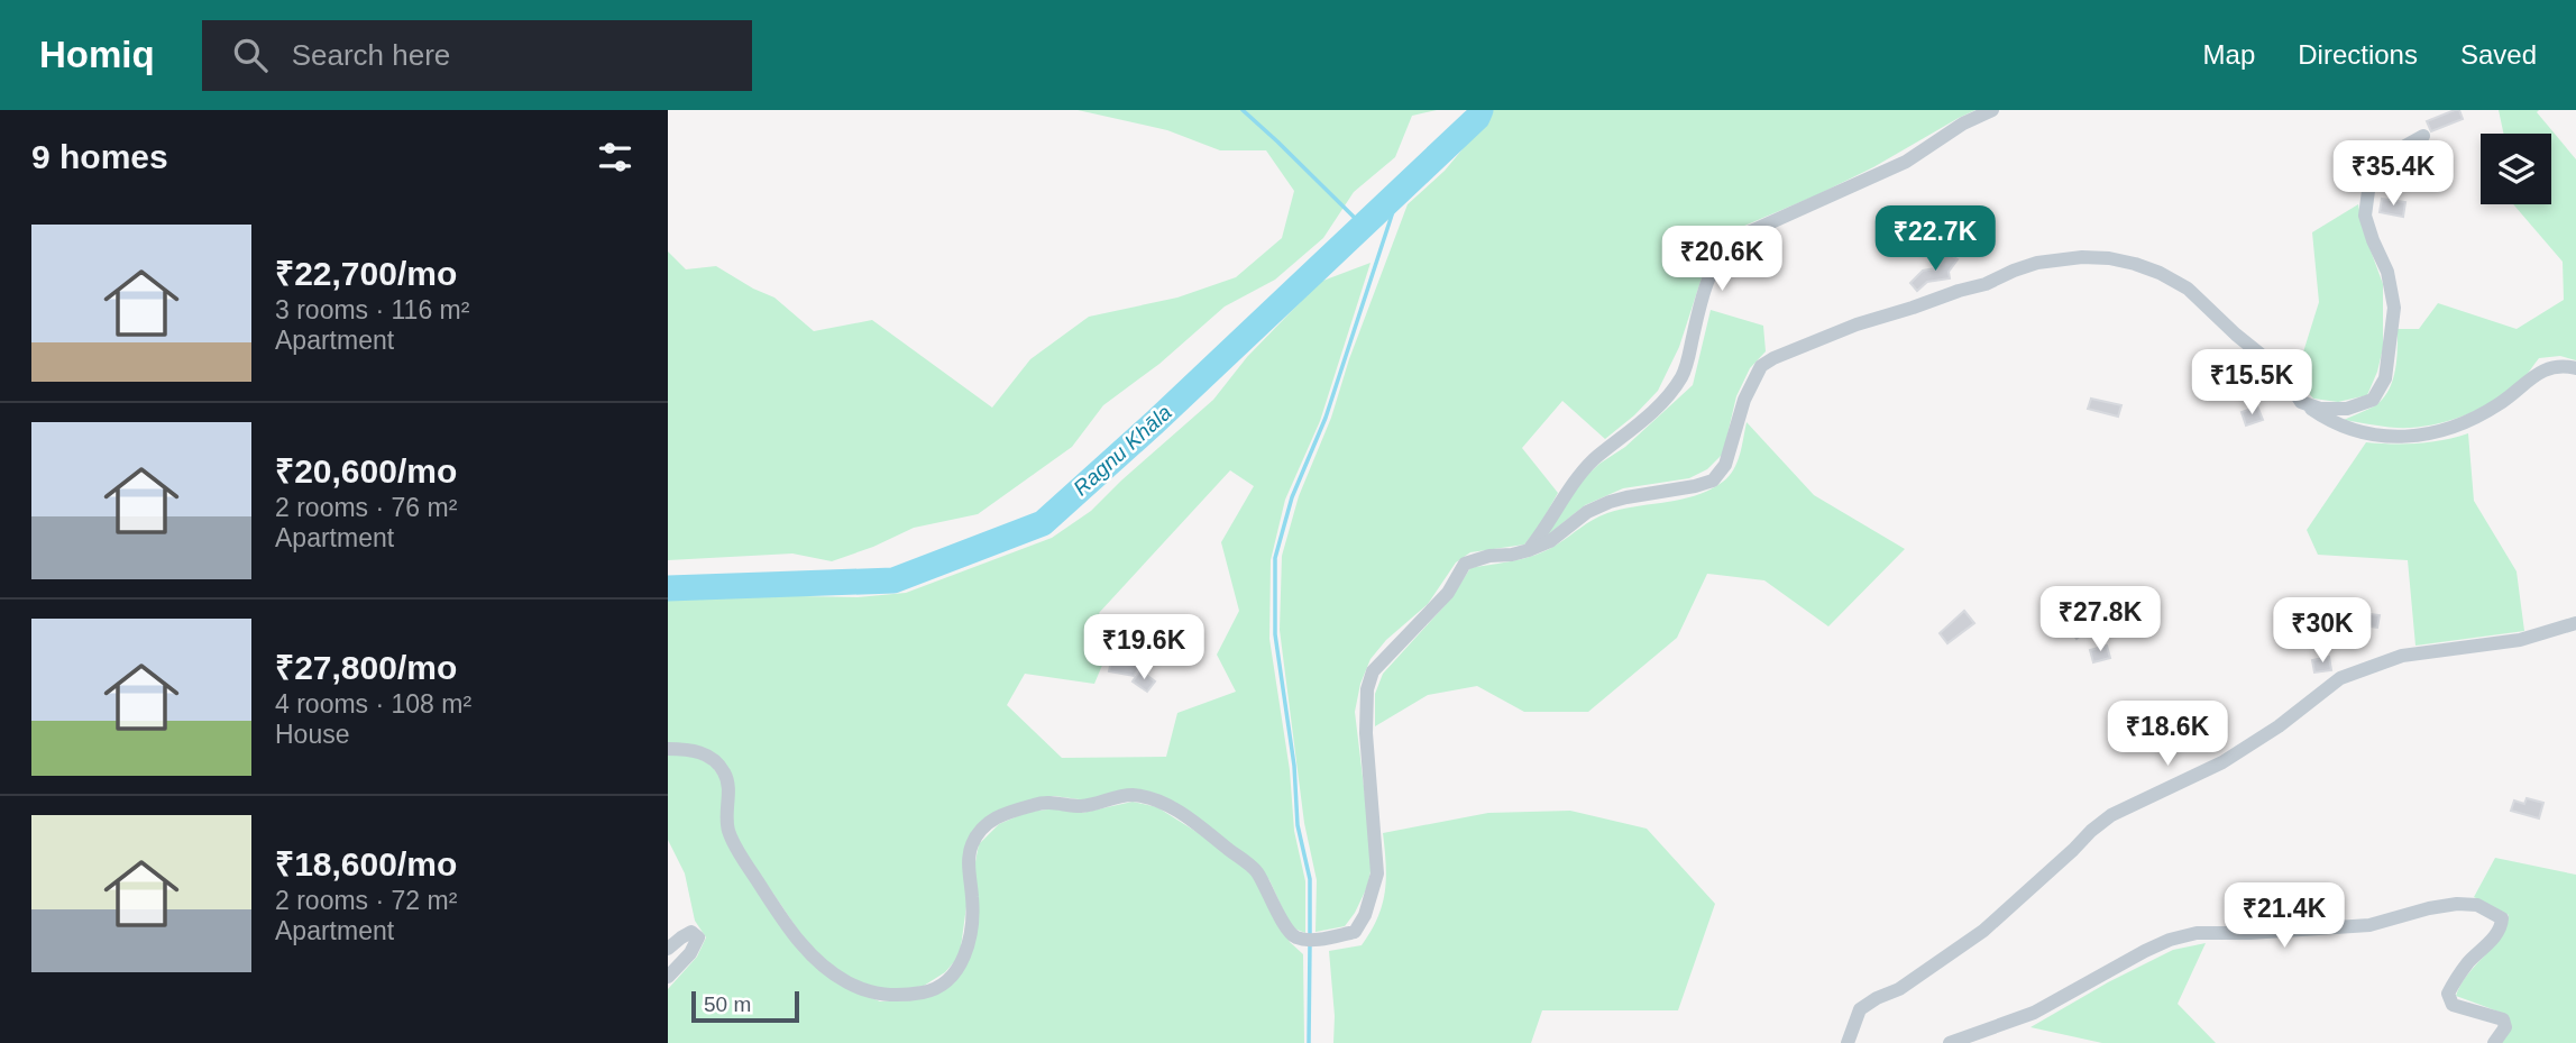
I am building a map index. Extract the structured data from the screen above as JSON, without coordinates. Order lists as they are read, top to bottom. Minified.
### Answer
{"water":["Ragnu Khāla"],"scale_bar":"50 m","page":{"header":"Homiq","search":"Search here","nav":["Map","Directions","Saved"],"heading":"9 homes","price":["₹35.4K","₹22.7K","₹20.6K","₹15.5K","₹27.8K","₹30K","₹19.6K","₹18.6K","₹21.4K"],"list":[{"name":"₹22,700/mo","note":"3 rooms · 116 m² · Apartment"},{"name":"₹20,600/mo","note":"2 rooms · 76 m² · Apartment"},{"name":"₹27,800/mo","note":"4 rooms · 108 m² · House"},{"name":"₹18,600/mo","note":"2 rooms · 72 m² · Apartment"}],"scale":"50 m"}}
